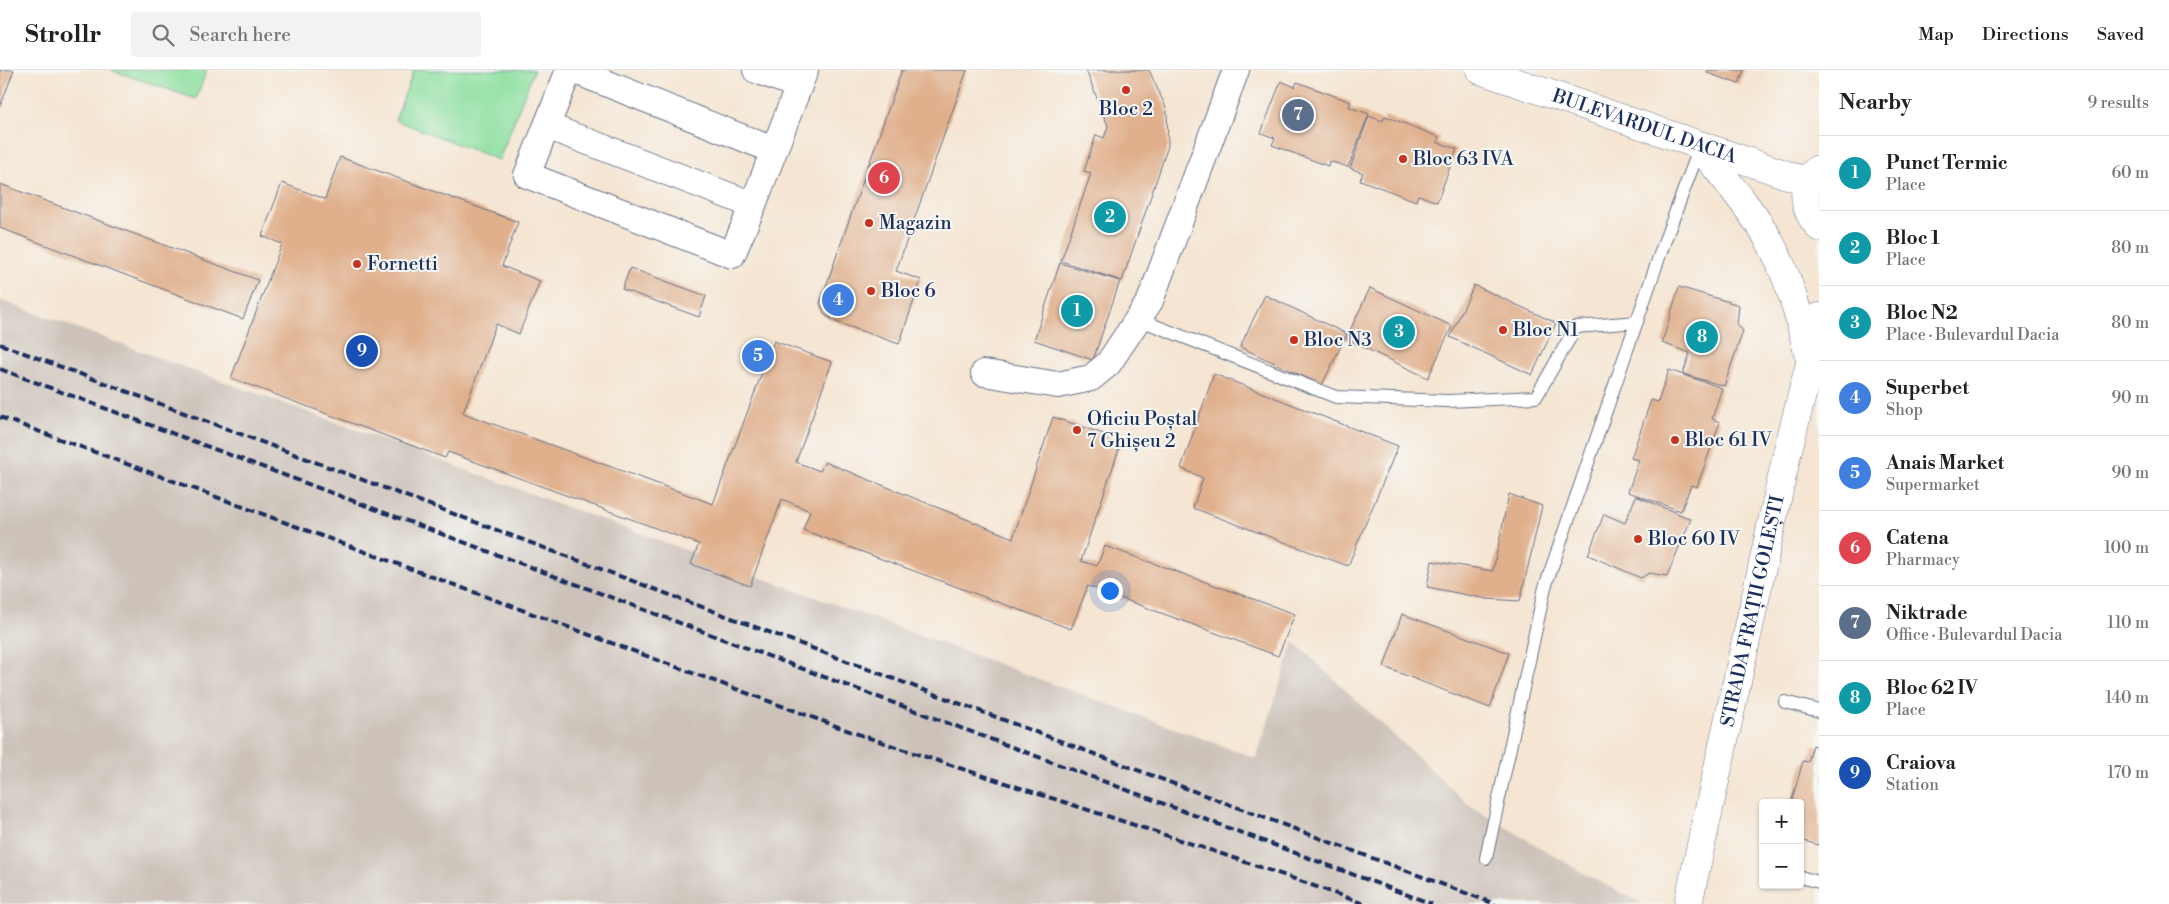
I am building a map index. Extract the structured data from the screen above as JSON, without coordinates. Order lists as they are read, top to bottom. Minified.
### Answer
{"streets":{"main road":["BULEVARDUL DACIA","STRADA FRAȚII GOLEȘTI"]},"places":["Bloc 2","Bloc 63 IVA","Magazin","Fornetti","Bloc 6","Bloc N1","Bloc N3","Oficiu Poștal 7 Ghișeu 2","Bloc 61 IV","Bloc 60 IV"],"page":{"header":"Strollr","search":"Search here","nav":["Map","Directions","Saved"],"heading":["Nearby","9 results"],"pins":["7","6","2","4","1","3","8","9","5"],"list":[{"mark":"1","name":"Punct Termic","note":"Place","value":"60 m"},{"mark":"2","name":"Bloc 1","note":"Place","value":"80 m"},{"mark":"3","name":"Bloc N2","note":"Place · Bulevardul Dacia","value":"80 m"},{"mark":"4","name":"Superbet","note":"Shop","value":"90 m"},{"mark":"5","name":"Anais Market","note":"Supermarket","value":"90 m"},{"mark":"6","name":"Catena","note":"Pharmacy","value":"100 m"},{"mark":"7","name":"Niktrade","note":"Office · Bulevardul Dacia","value":"110 m"},{"mark":"8","name":"Bloc 62 IV","note":"Place","value":"140 m"},{"mark":"9","name":"Craiova","note":"Station","value":"170 m"}],"map_buttons":["+","−"]}}
